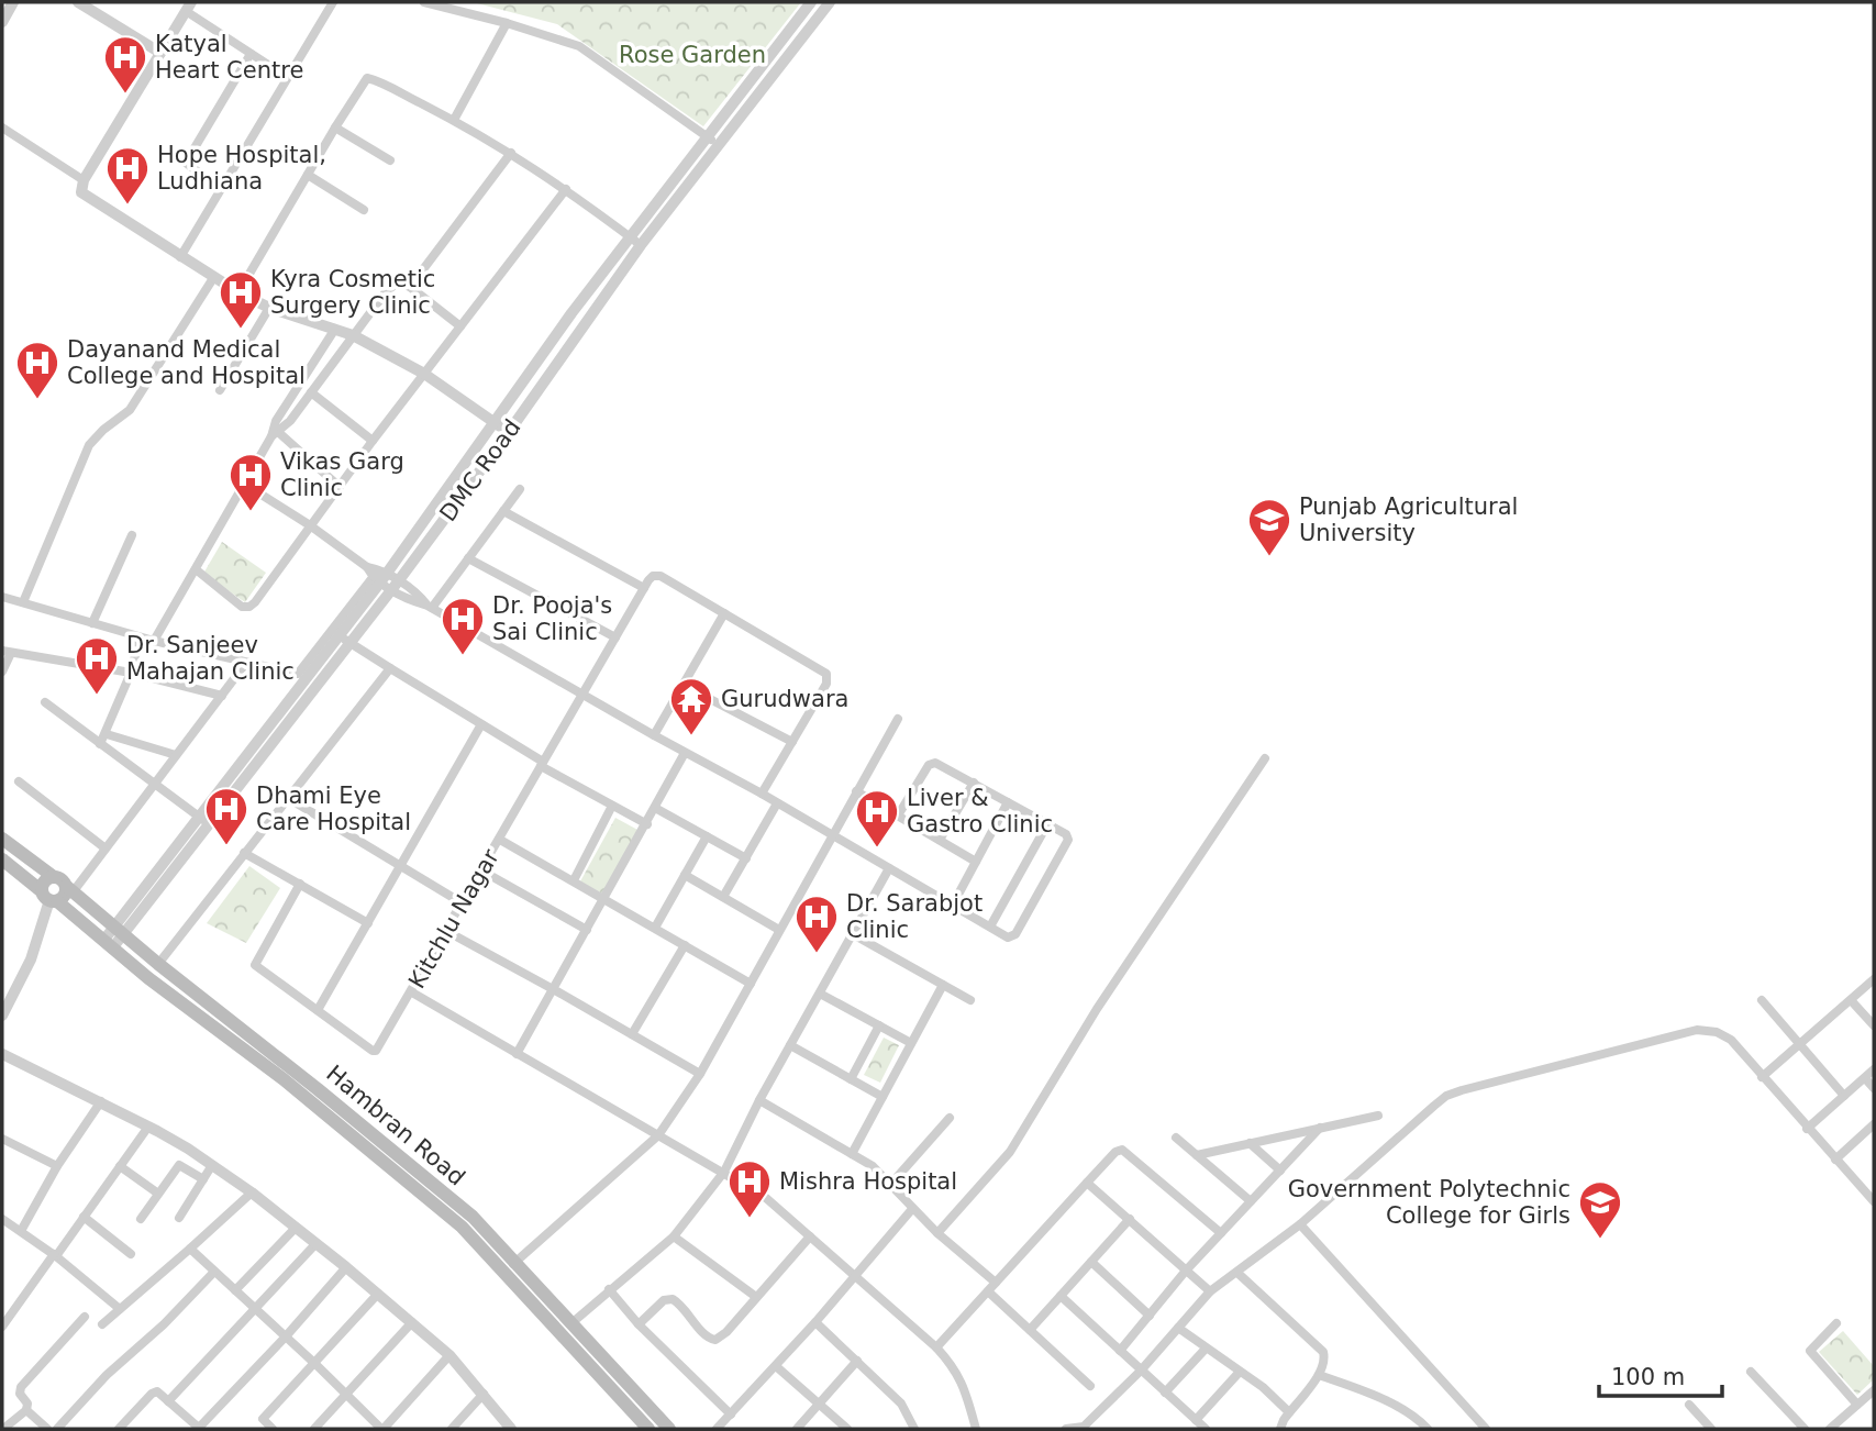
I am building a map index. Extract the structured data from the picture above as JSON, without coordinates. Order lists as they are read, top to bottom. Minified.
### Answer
{"streets":{"main road":["Hambran Road"],"street":["DMC Road","Kitchlu Nagar"]},"crossings":[["DMC Road","Hambran Road"]],"parks":["Rose Garden"],"places":{"hospital":["Katyal Heart Centre","Hope Hospital, Ludhiana","Kyra Cosmetic Surgery Clinic","Dayanand Medical College and Hospital","Vikas Garg Clinic","Dr. Pooja's Sai Clinic","Dr. Sanjeev Mahajan Clinic","Dhami Eye Care Hospital","Liver & Gastro Clinic","Dr. Sarabjot Clinic","Mishra Hospital"],"school or university":["Punjab Agricultural University","Government Polytechnic College for Girls"],"temple":["Gurudwara"]},"scale_bar":"100 m"}
